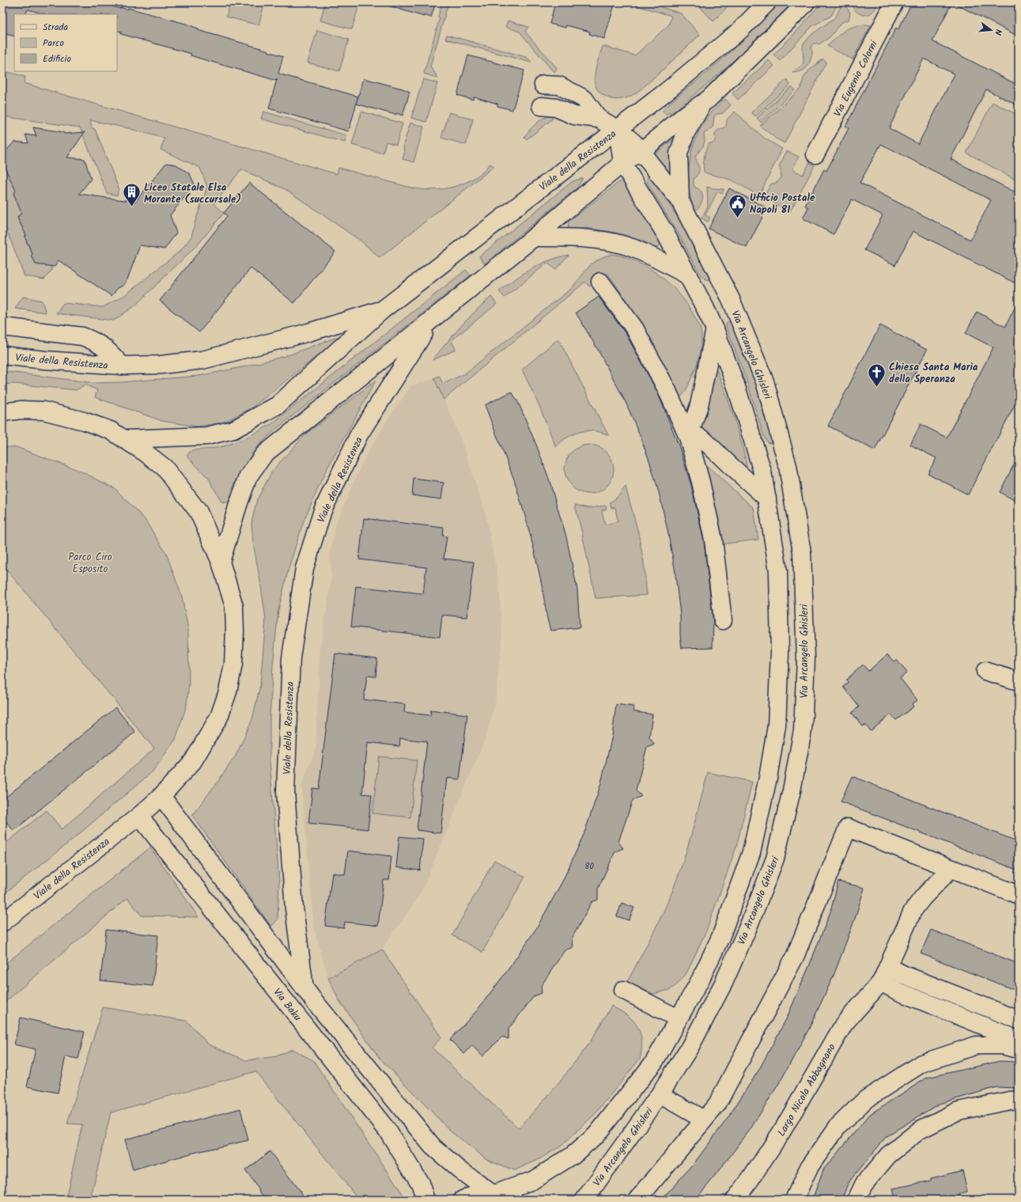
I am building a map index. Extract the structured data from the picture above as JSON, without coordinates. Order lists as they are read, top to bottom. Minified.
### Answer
{"streets":{"street":["Via Eugenio Colorni","Viale della Resistenza","Via Arcangelo Ghisleri","Via Baku","Largo Nicola Abbagnano"]},"crossings":[["Viale della Resistenza","Via Arcangelo Ghisleri"],["Viale della Resistenza","Via Baku"]],"parks":["Parco Ciro Esposito"],"places":{"building":["Liceo Statale Elsa Morante (succursale)"],"public building":["Ufficio Postale Napoli 81"],"church":["Chiesa Santa Maria della Speranza"]},"house_numbers":["80"],"legend":["Strada","Parco","Edificio"],"north":"right"}
